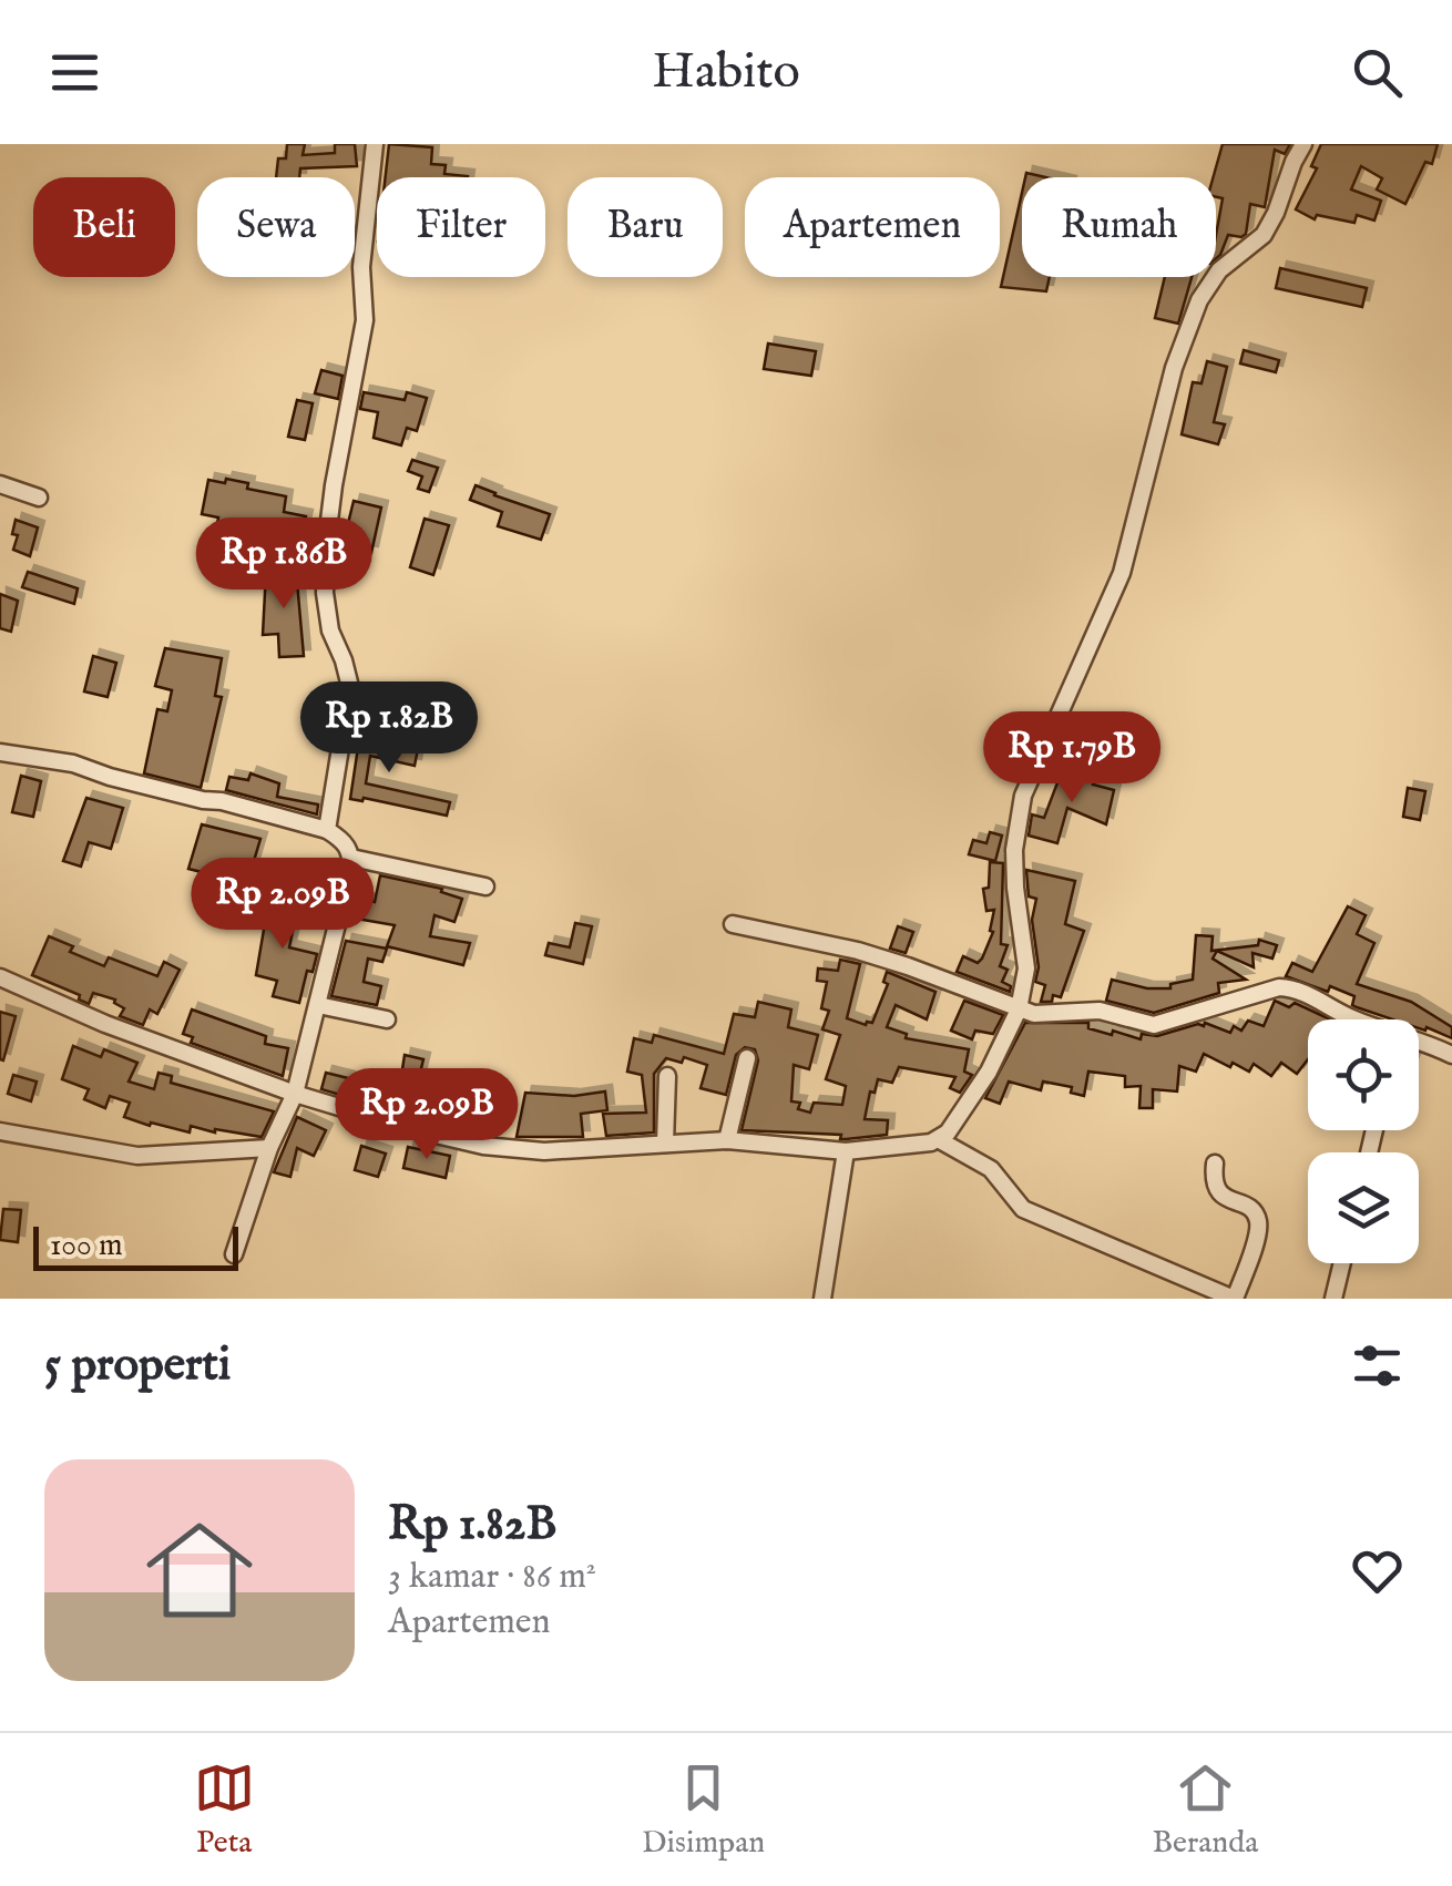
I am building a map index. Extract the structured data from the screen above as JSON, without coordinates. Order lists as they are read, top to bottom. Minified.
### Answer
{"scale_bar":"100 m","page":{"header":"Habito","chip":["Beli","Sewa","Filter","Baru","Apartemen","Rumah"],"price":["Rp 1.86B","Rp 1.82B","Rp 1.79B","Rp 2.09B","Rp 2.09B"],"scale":"100 m","heading":"5 properti","list":[{"name":"Rp 1.82B","note":"3 kamar · 86 m² · Apartemen"}],"tabs":["Peta","Disimpan","Beranda"]}}
